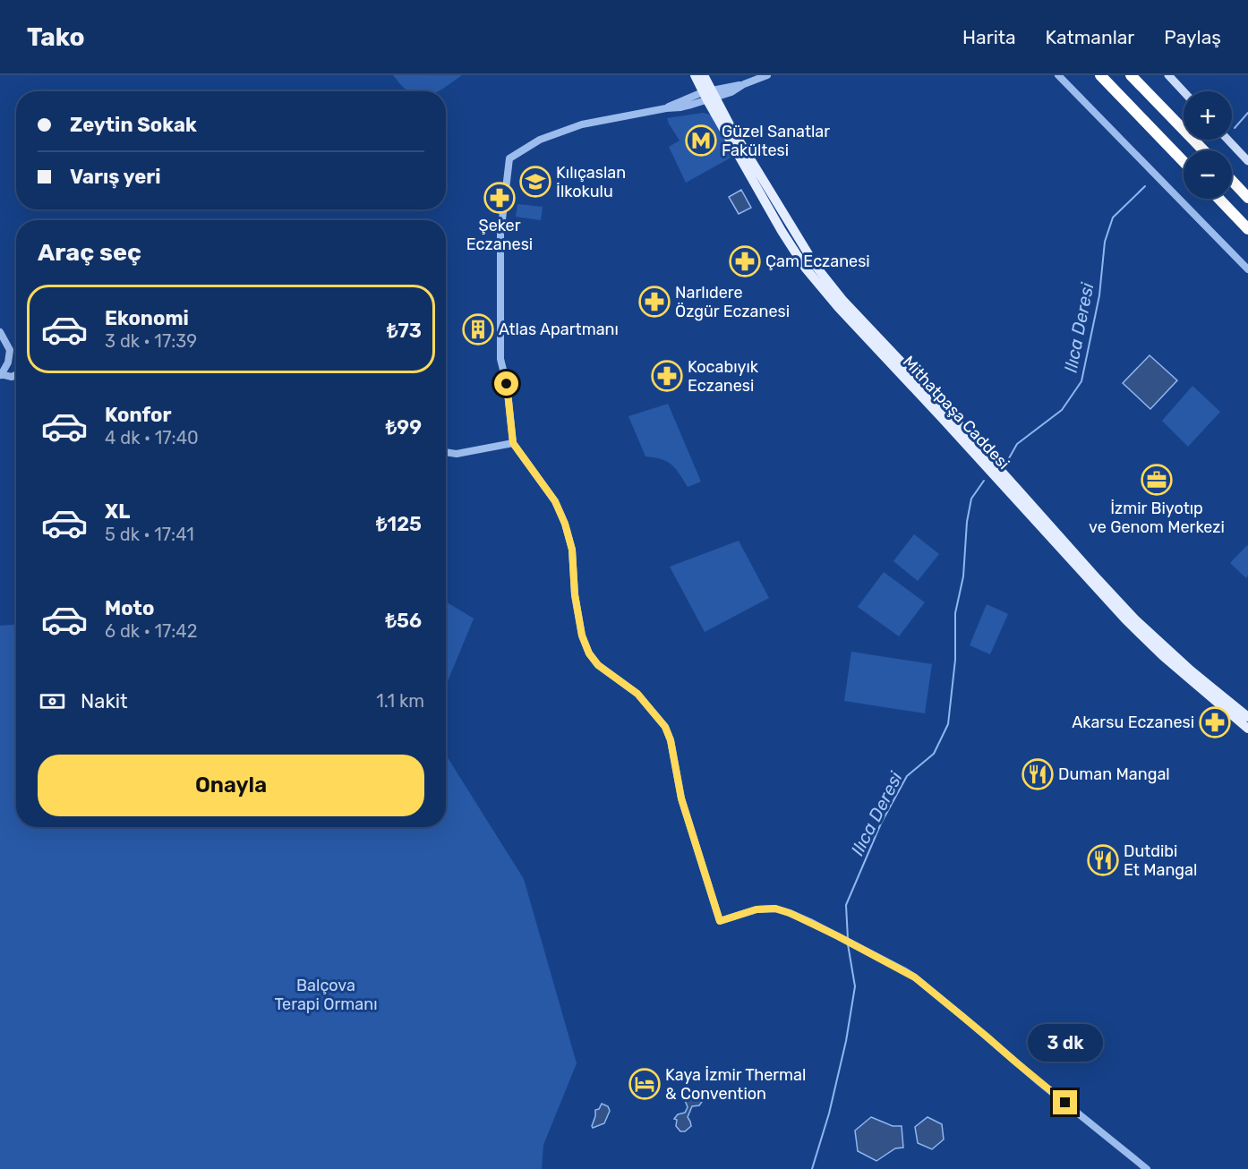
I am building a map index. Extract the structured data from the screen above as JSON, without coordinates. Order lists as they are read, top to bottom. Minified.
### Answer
{"streets":{"main road":["Mithatpaşa Caddesi"]},"water":["Ilıca Deresi"],"parks":["Balçova Terapi Ormanı"],"places":{"metro station":["Güzel Sanatlar Fakültesi"],"school or university":["Kılıçaslan İlkokulu"],"pharmacy":["Şeker Eczanesi","Çam Eczanesi","Narlıdere Özgür Eczanesi","Kocabıyık Eczanesi","Akarsu Eczanesi"],"building":["Atlas Apartmanı"],"office":["İzmir Biyotıp ve Genom Merkezi"],"restaurant":["Duman Mangal","Dutdibi Et Mangal"],"hotel":["Kaya İzmir Thermal & Convention"]},"page":{"header":"Tako","nav":["Harita","Katmanlar","Paylaş"],"map_buttons":["+","−"],"banner":["Zeytin Sokak","Varış yeri"],"heading":"Araç seç","list":[{"name":"Ekonomi","note":"3 dk · 17:39","value":"₺73"},{"name":"Konfor","note":"4 dk · 17:40","value":"₺99"},{"name":"XL","note":"5 dk · 17:41","value":"₺125"},{"name":"Moto","note":"6 dk · 17:42","value":"₺56"}],"pay":["Nakit","1.1 km"],"buttons":"Onayla","bubble":"3 dk"}}
